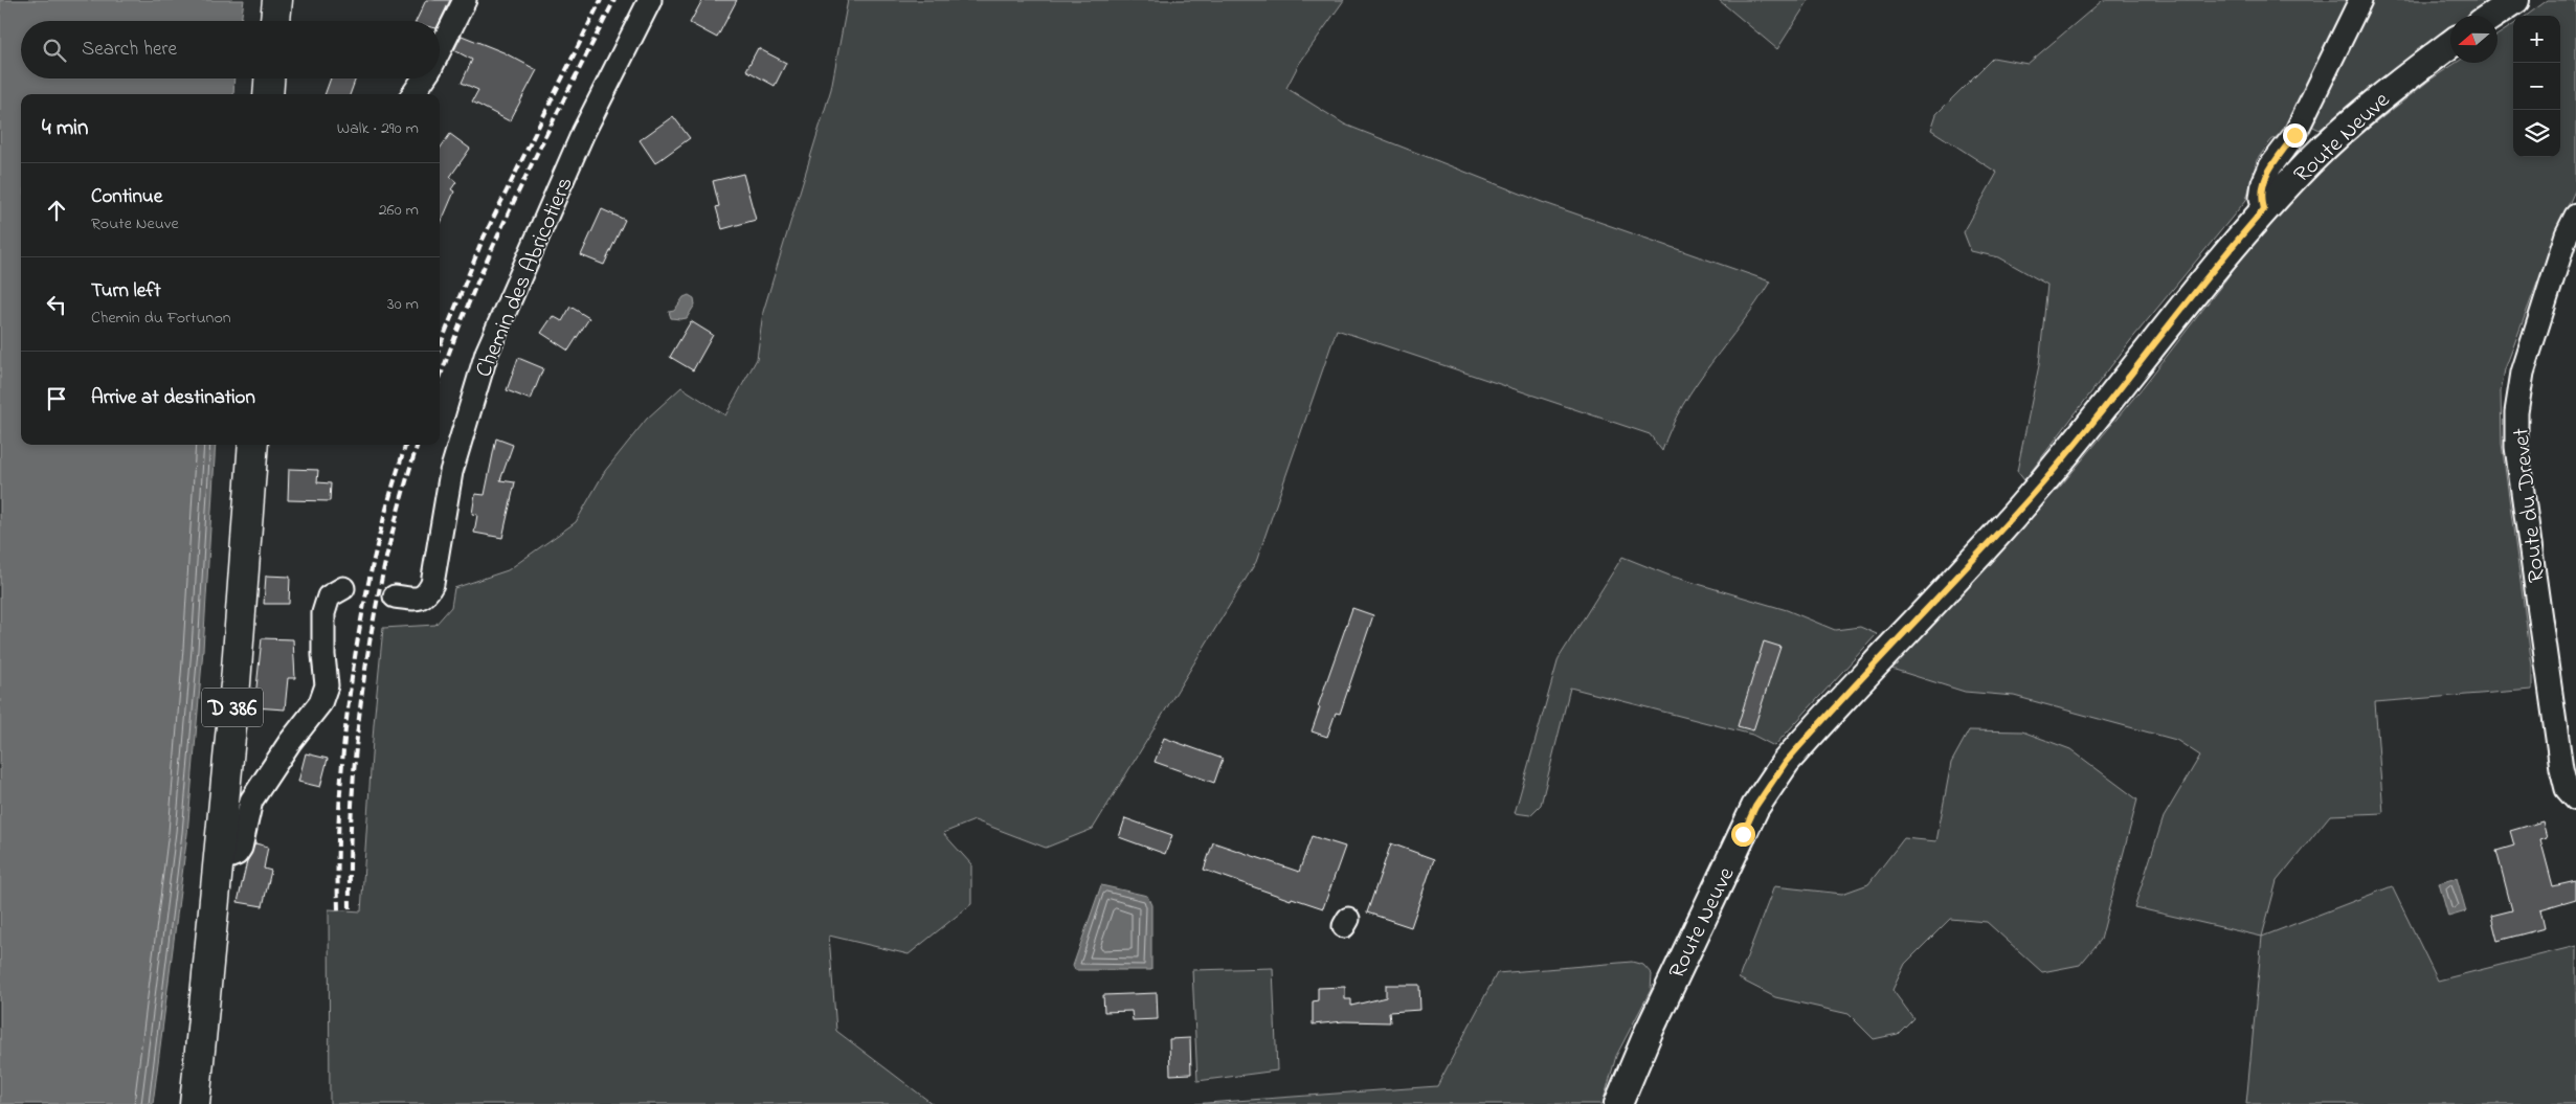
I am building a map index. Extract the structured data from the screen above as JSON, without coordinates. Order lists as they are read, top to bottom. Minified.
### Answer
{"streets":{"main road":["D 386"],"street":["Route Neuve","Chemin des Abricotiers","Route du Drevet"]},"north":"left","page":{"map_buttons":["+","−"],"search":"Search here","heading":["4 min","Walk · 290 m"],"list":[["Continue","Route Neuve","260 m"],["Turn left","Chemin du Fortunon","30 m"],"Arrive at destination"]}}
